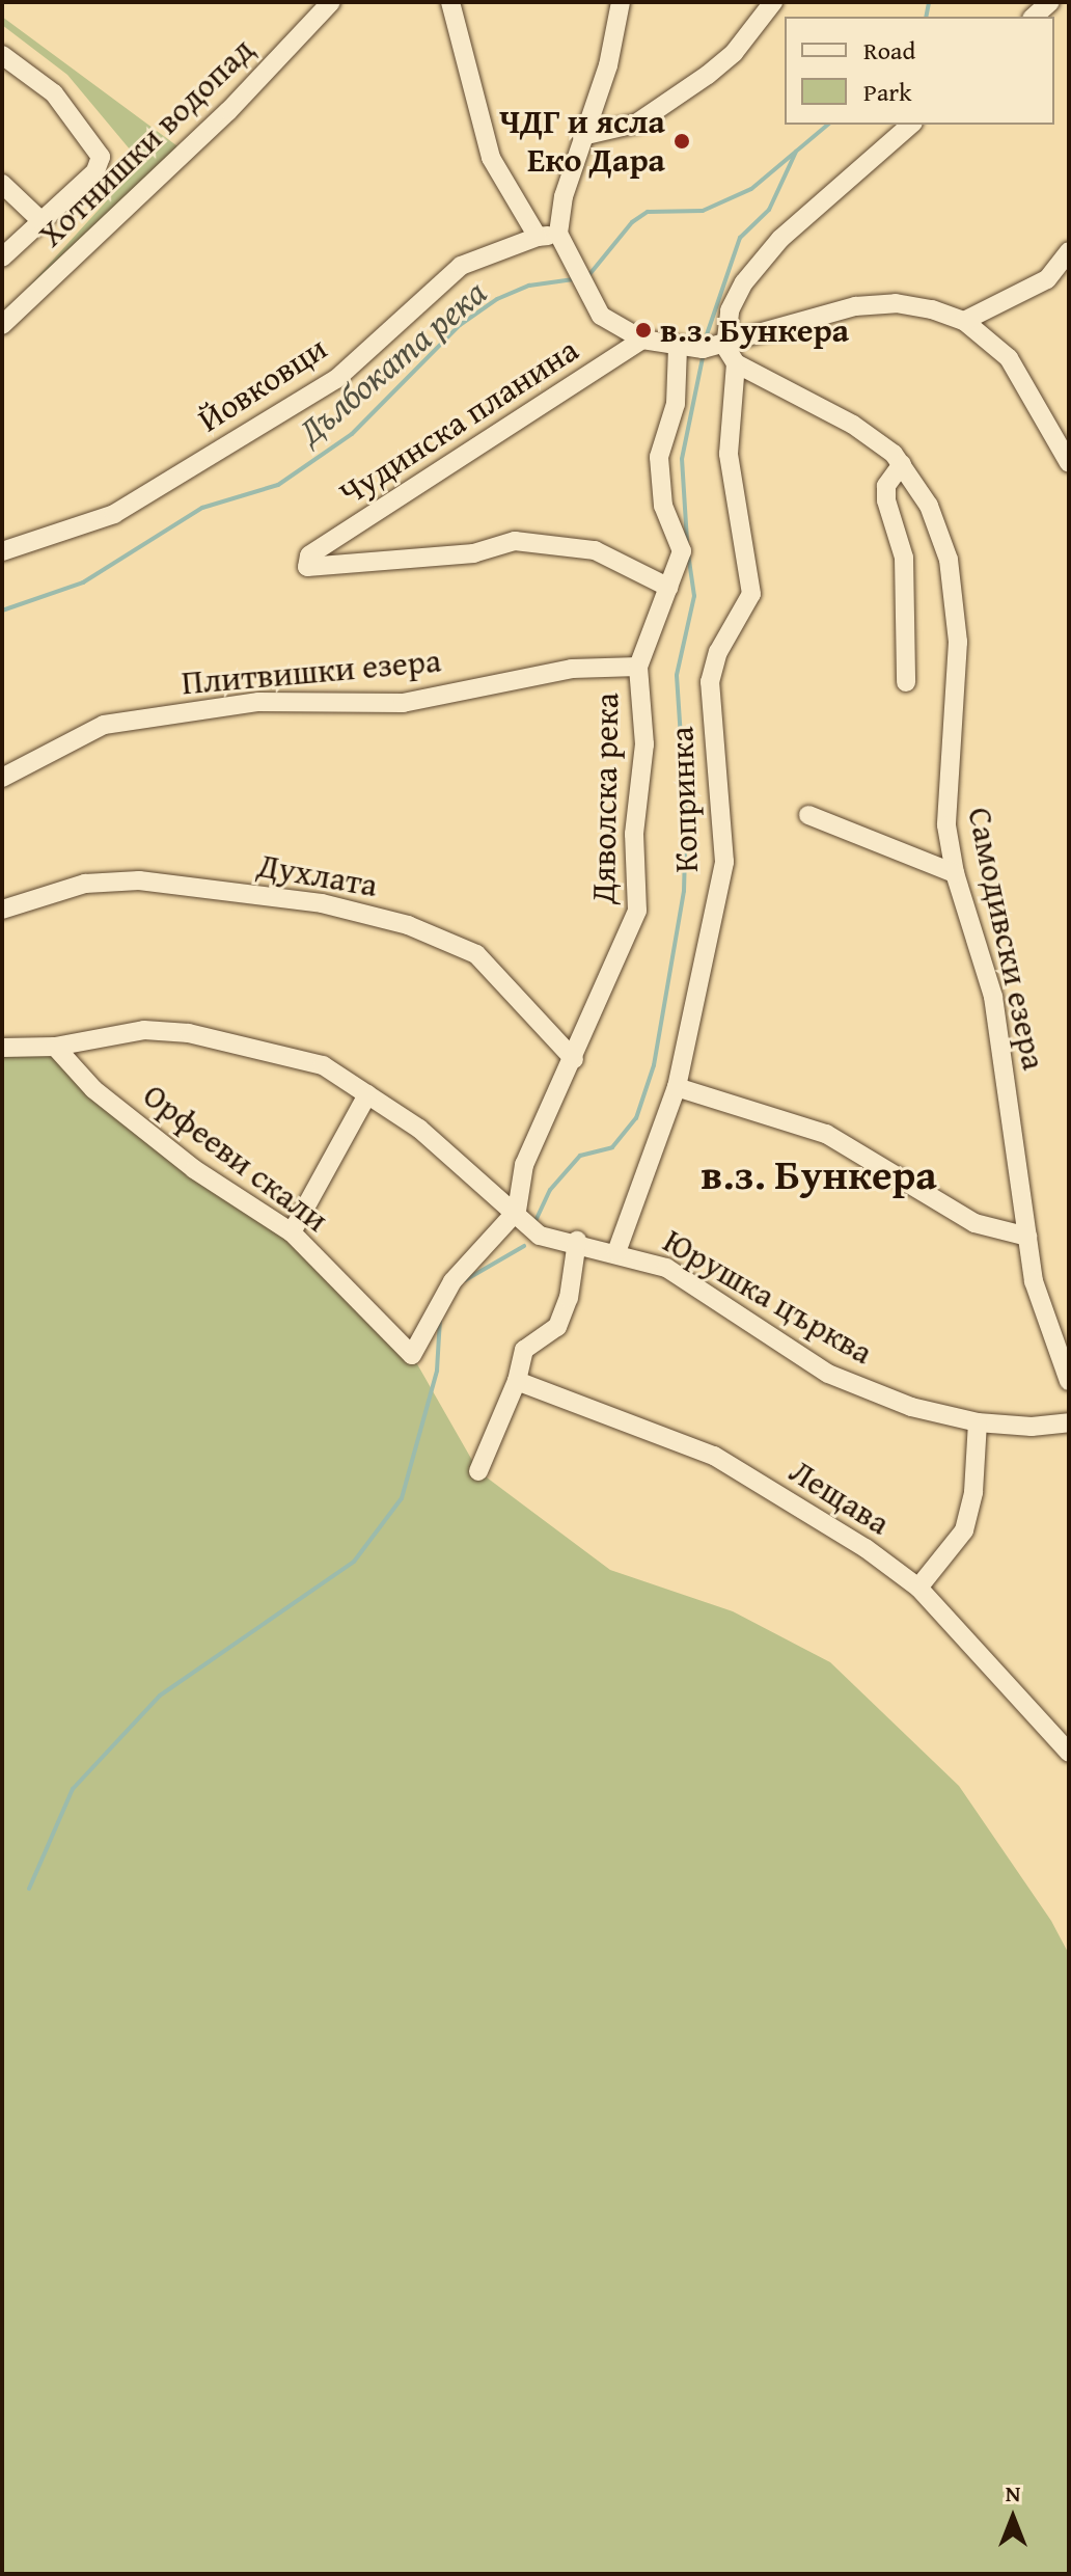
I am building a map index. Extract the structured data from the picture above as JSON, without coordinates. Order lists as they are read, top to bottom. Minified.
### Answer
{"streets":{"street":["Хотнишки водопад","Йовковци","Чудинска планина","Плитвишки езера","Дяволска река","Копринка","Духлата","Самодивски езера","Орфееви скали","Юрушка църква","Лещава"]},"crossings":[["Чудинска планина","Дяволска река"],["Плитвишки езера","Дяволска река"],["Дяволска река","Духлата"],["Дяволска река","Орфееви скали"],["Дяволска река","Юрушка църква"],["Копринка","Самодивски езера"],["Копринка","Юрушка църква"],["Орфееви скали","Юрушка църква"]],"districts":["в.з. Бункера"],"water":["Дълбоката река"],"places":["ЧДГ и ясла Еко Дара","в.з. Бункера"],"legend":["Road","Park"],"north":"top"}
